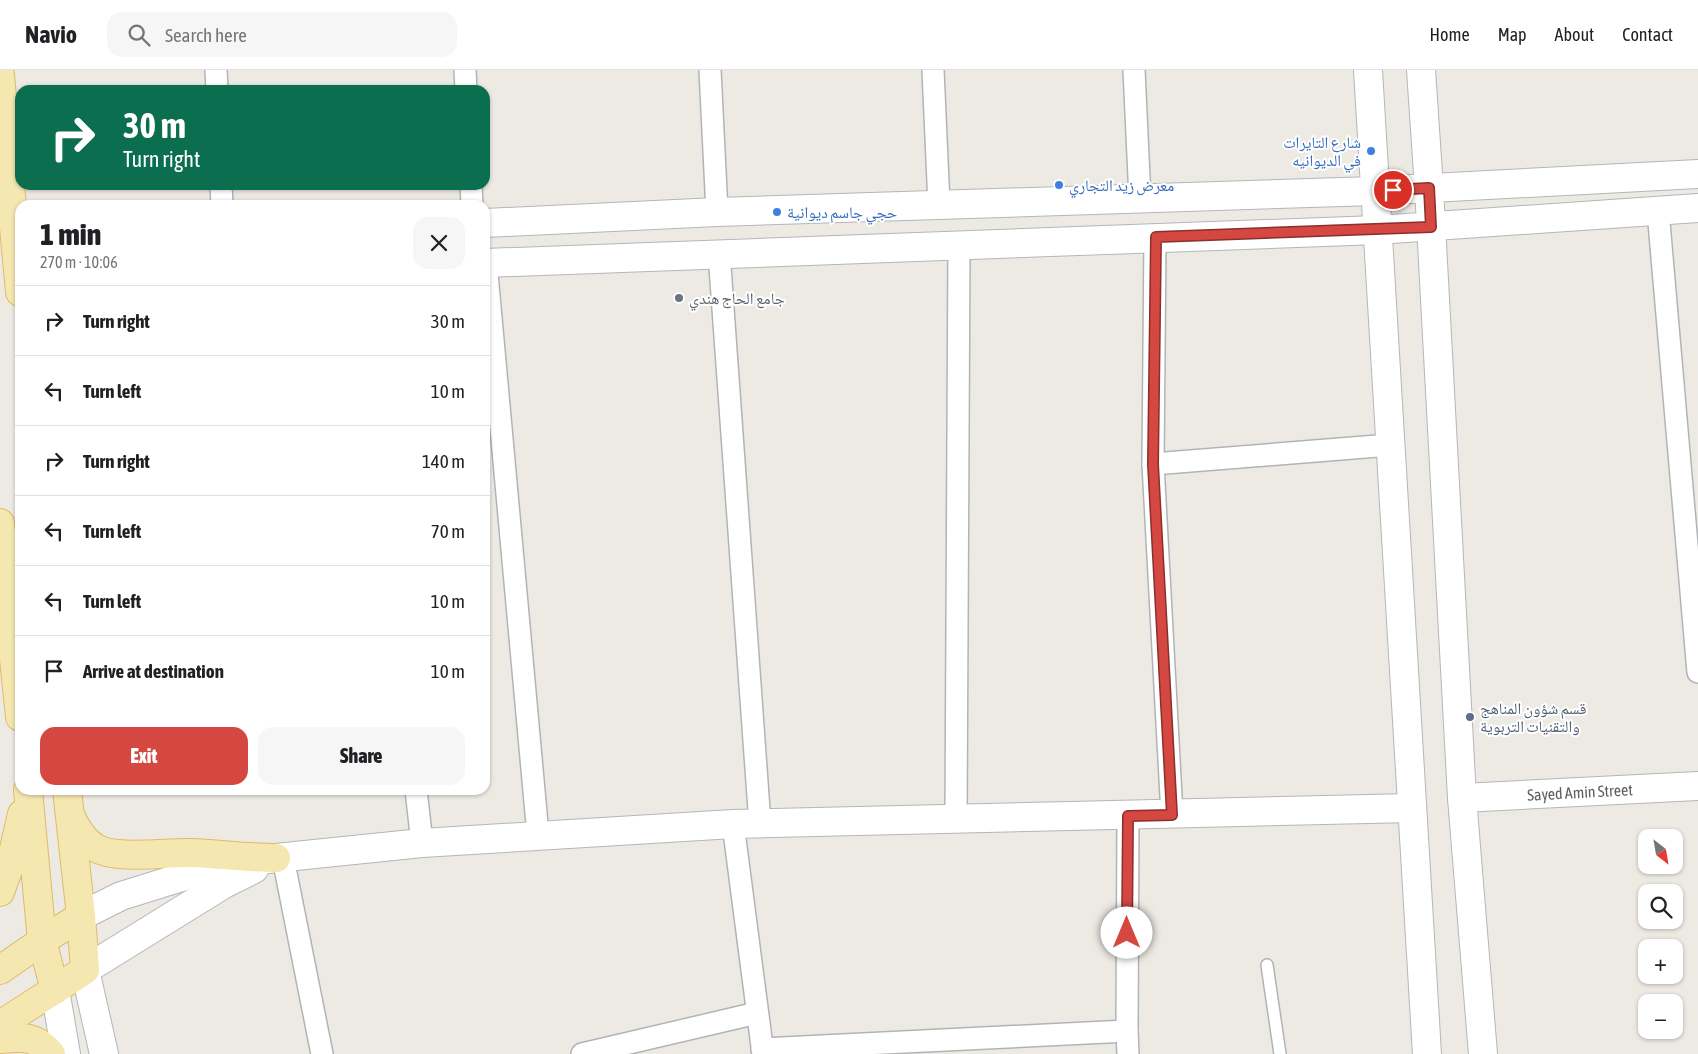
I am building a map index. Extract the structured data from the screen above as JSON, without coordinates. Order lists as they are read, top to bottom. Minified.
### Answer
{"streets":{"main road":["Sayed Amin Street"]},"places":["شارع التايرات في الديوانيه","معرض زيد التجاري","حجي جاسم ديوانية","جامع الحاج هندي","قسم شؤون المناهج والتقنيات التربوية"],"north":"bottom right","page":{"header":"Navio","search":"Search here","nav":["Home","Map","About","Contact"],"turn":["30 m","Turn right"],"heading":["1 min","270 m · 10:06"],"list":[{"name":"Turn right","value":"30 m"},{"name":"Turn left","value":"10 m"},{"name":"Turn right","value":"140 m"},{"name":"Turn left","value":"70 m"},{"name":"Turn left","value":"10 m"},{"name":"Arrive at destination","value":"10 m"}],"buttons":["Exit","Share"],"map_buttons":["+","−"]}}
